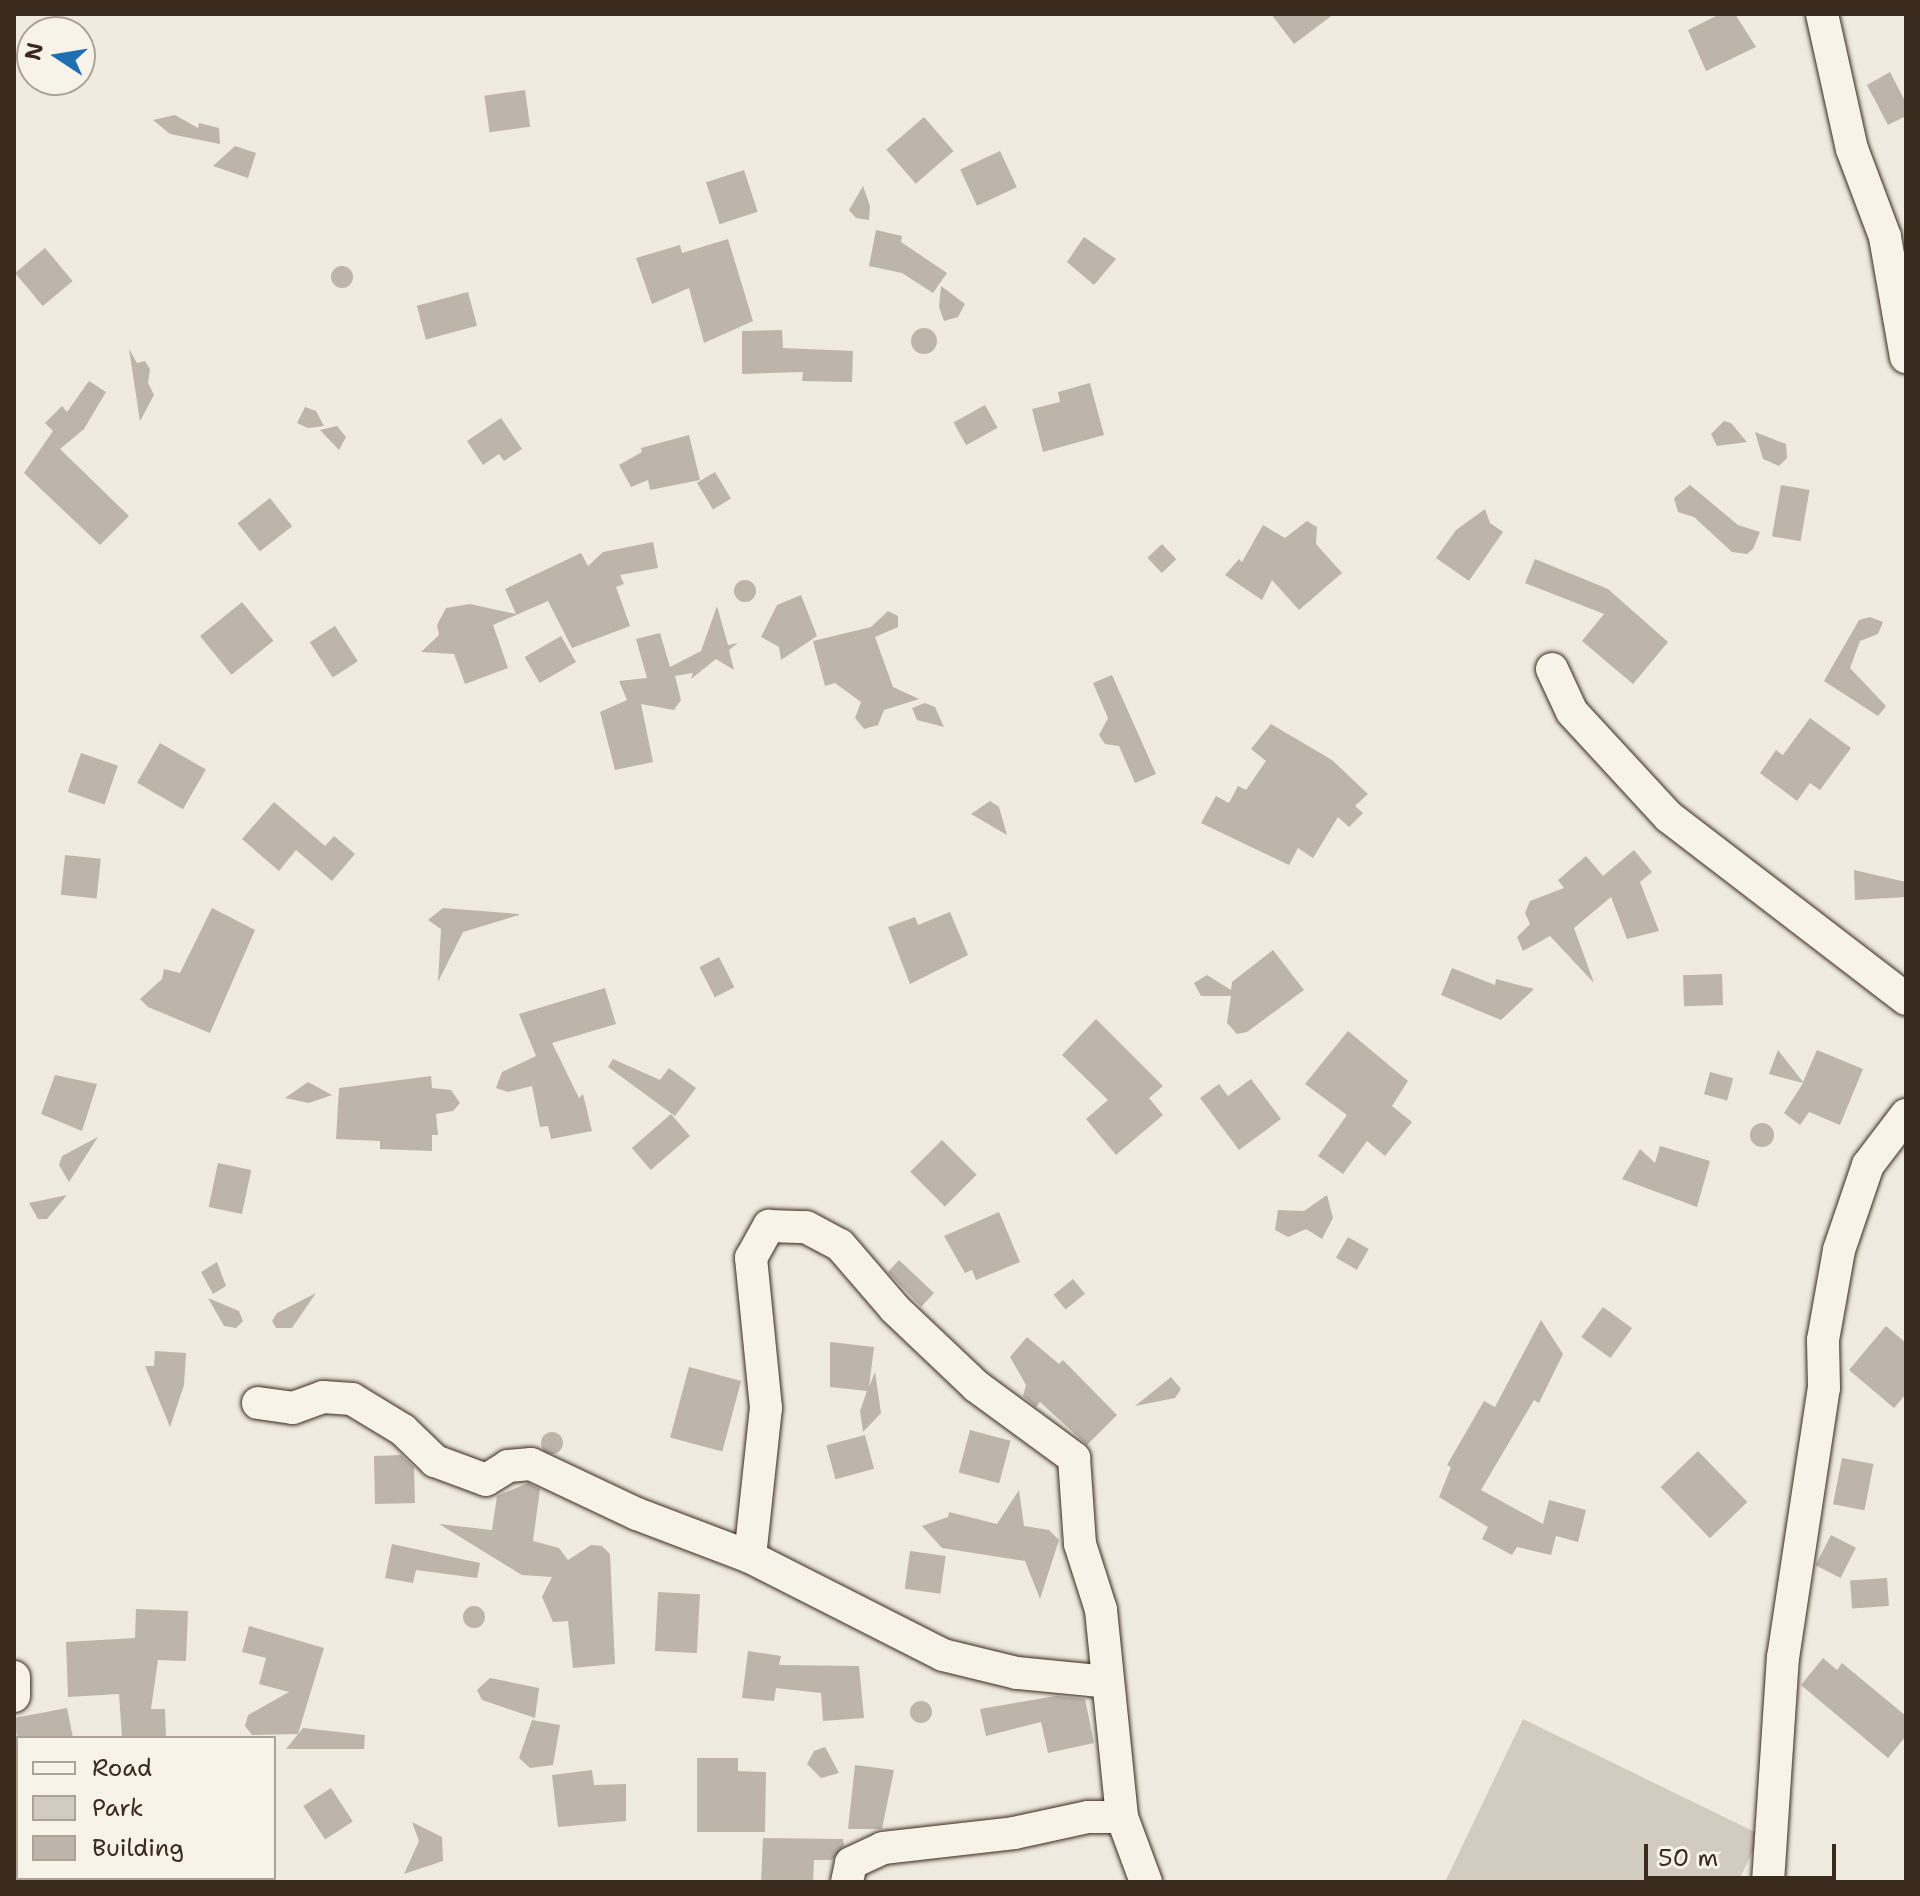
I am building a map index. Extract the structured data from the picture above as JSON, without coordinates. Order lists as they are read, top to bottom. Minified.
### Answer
{"legend":["Road","Park","Building"],"scale_bar":"50 m","north":"left"}
